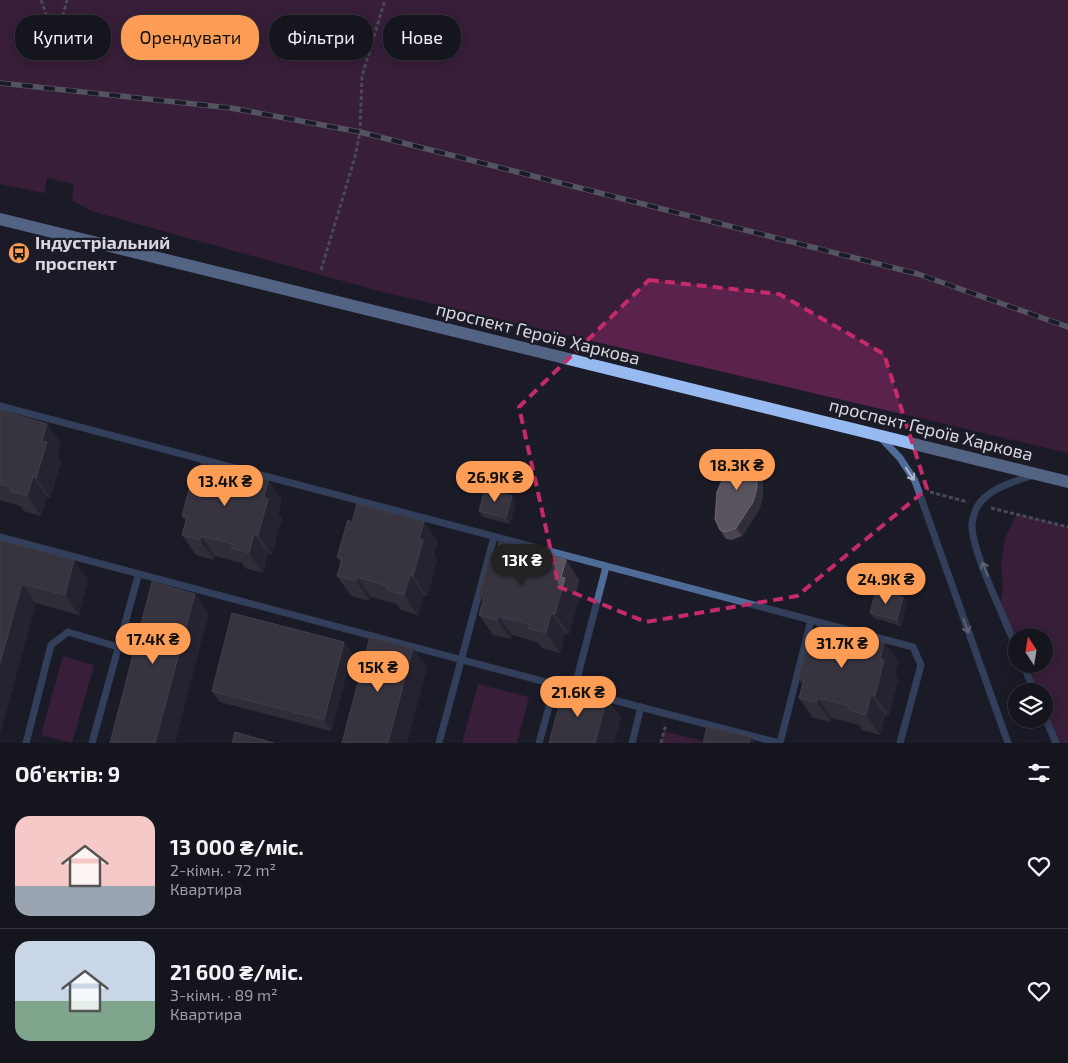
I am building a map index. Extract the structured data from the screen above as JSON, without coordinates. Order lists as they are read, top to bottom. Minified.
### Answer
{"streets":{"main road":["проспект Героїв Харкова"]},"places":{"bus stop":["Індустріальний проспект"]},"north":"top","page":{"chip":["Купити","Орендувати","Фільтри","Нове"],"price":["18.3K ₴","26.9K ₴","13.4K ₴","13K ₴","24.9K ₴","17.4K ₴","31.7K ₴","15K ₴","21.6K ₴"],"heading":"Об’єктів: 9","list":[{"name":"13 000 ₴/міс.","note":"2-кімн. · 72 m² · Квартира"},{"name":"21 600 ₴/міс.","note":"3-кімн. · 89 m² · Квартира"}]}}
